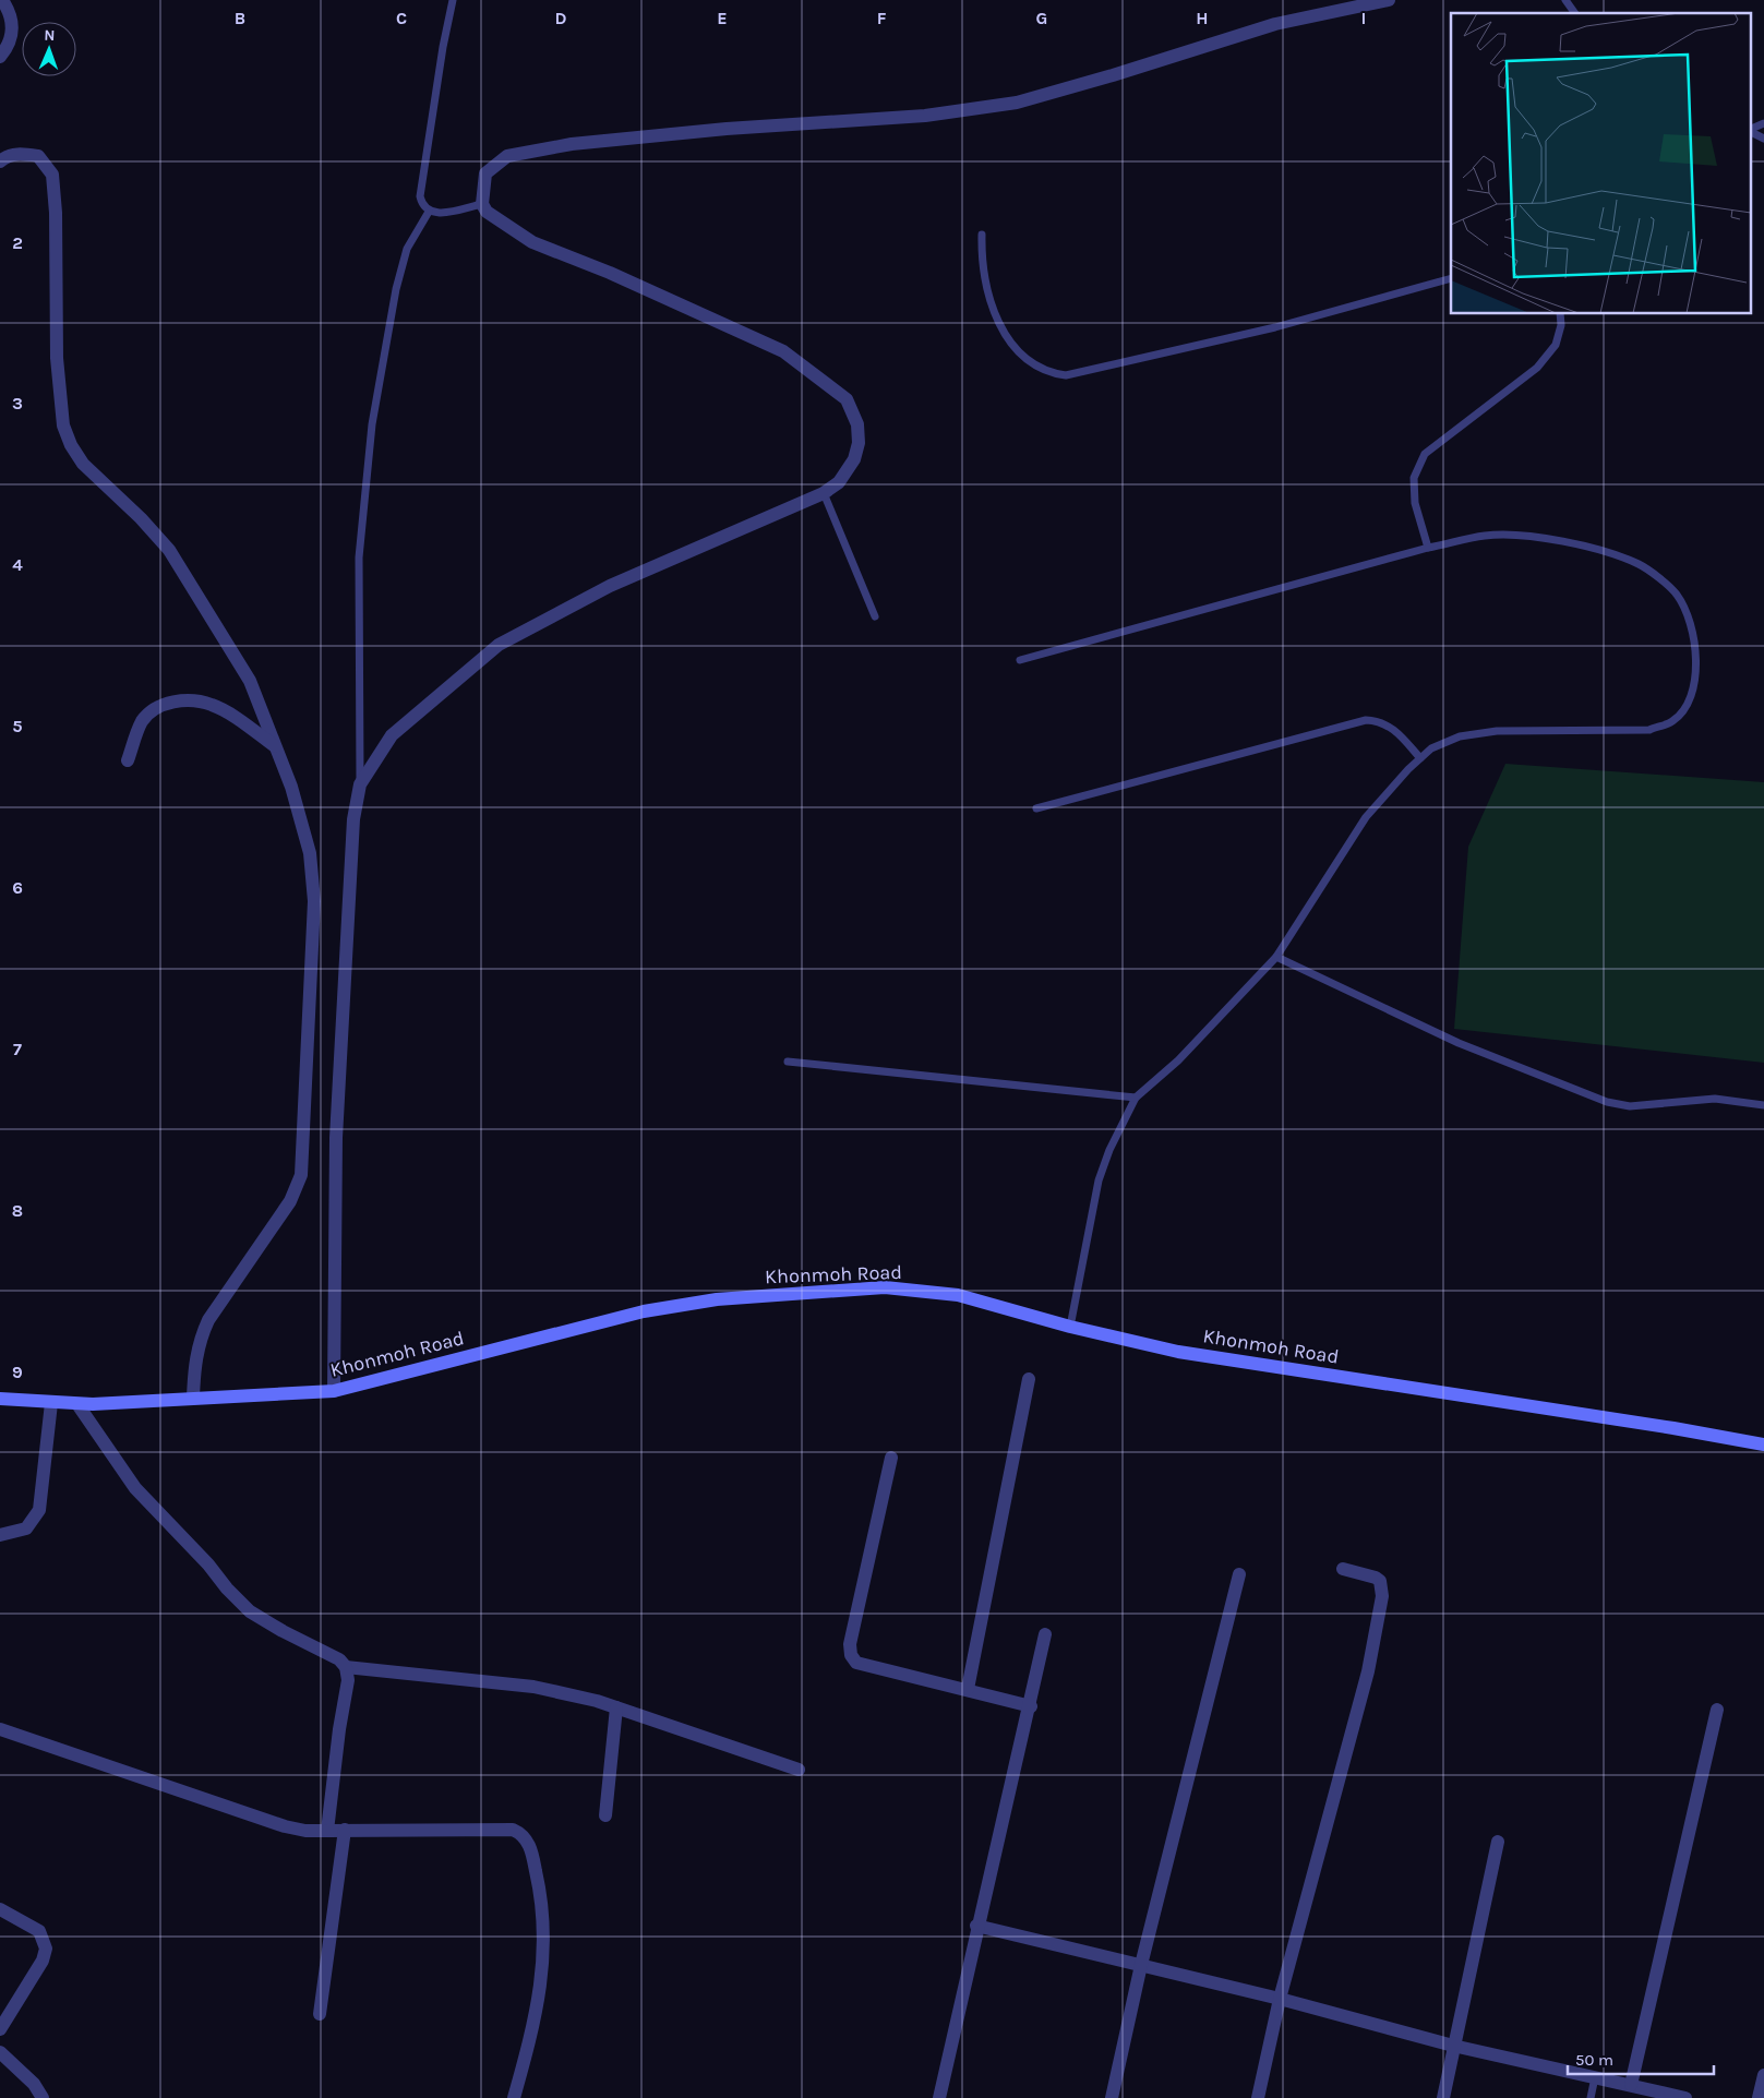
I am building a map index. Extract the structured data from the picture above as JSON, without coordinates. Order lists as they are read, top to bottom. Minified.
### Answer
{"streets":{"main road":["Khonmoh Road"]},"scale_bar":"50 m","north":"top","grid":{"columns":["B","C","D","E","F","G","H","I"],"rows":["2","3","4","5","6","7","8","9"]}}
